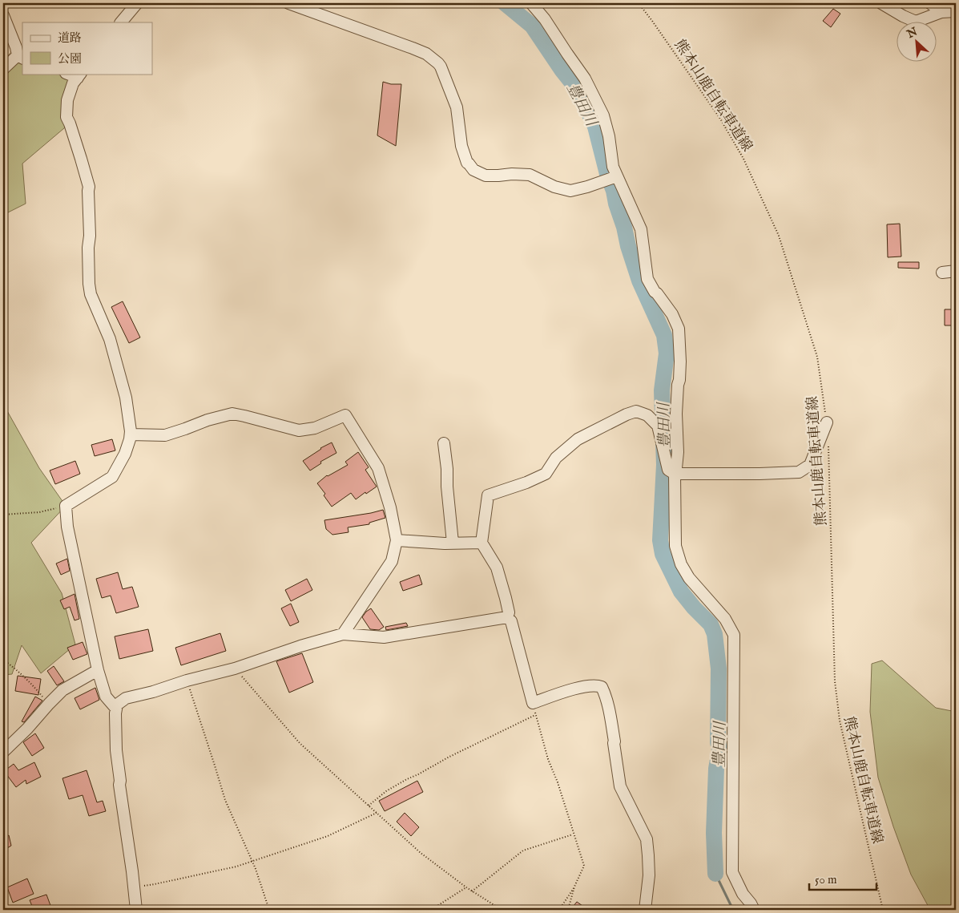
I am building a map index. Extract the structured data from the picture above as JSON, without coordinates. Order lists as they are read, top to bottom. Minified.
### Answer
{"streets":{"path":["熊本山鹿自転車道線"]},"water":["豊田川"],"legend":["道路","公園"],"scale_bar":"50 m","north":"top left"}
